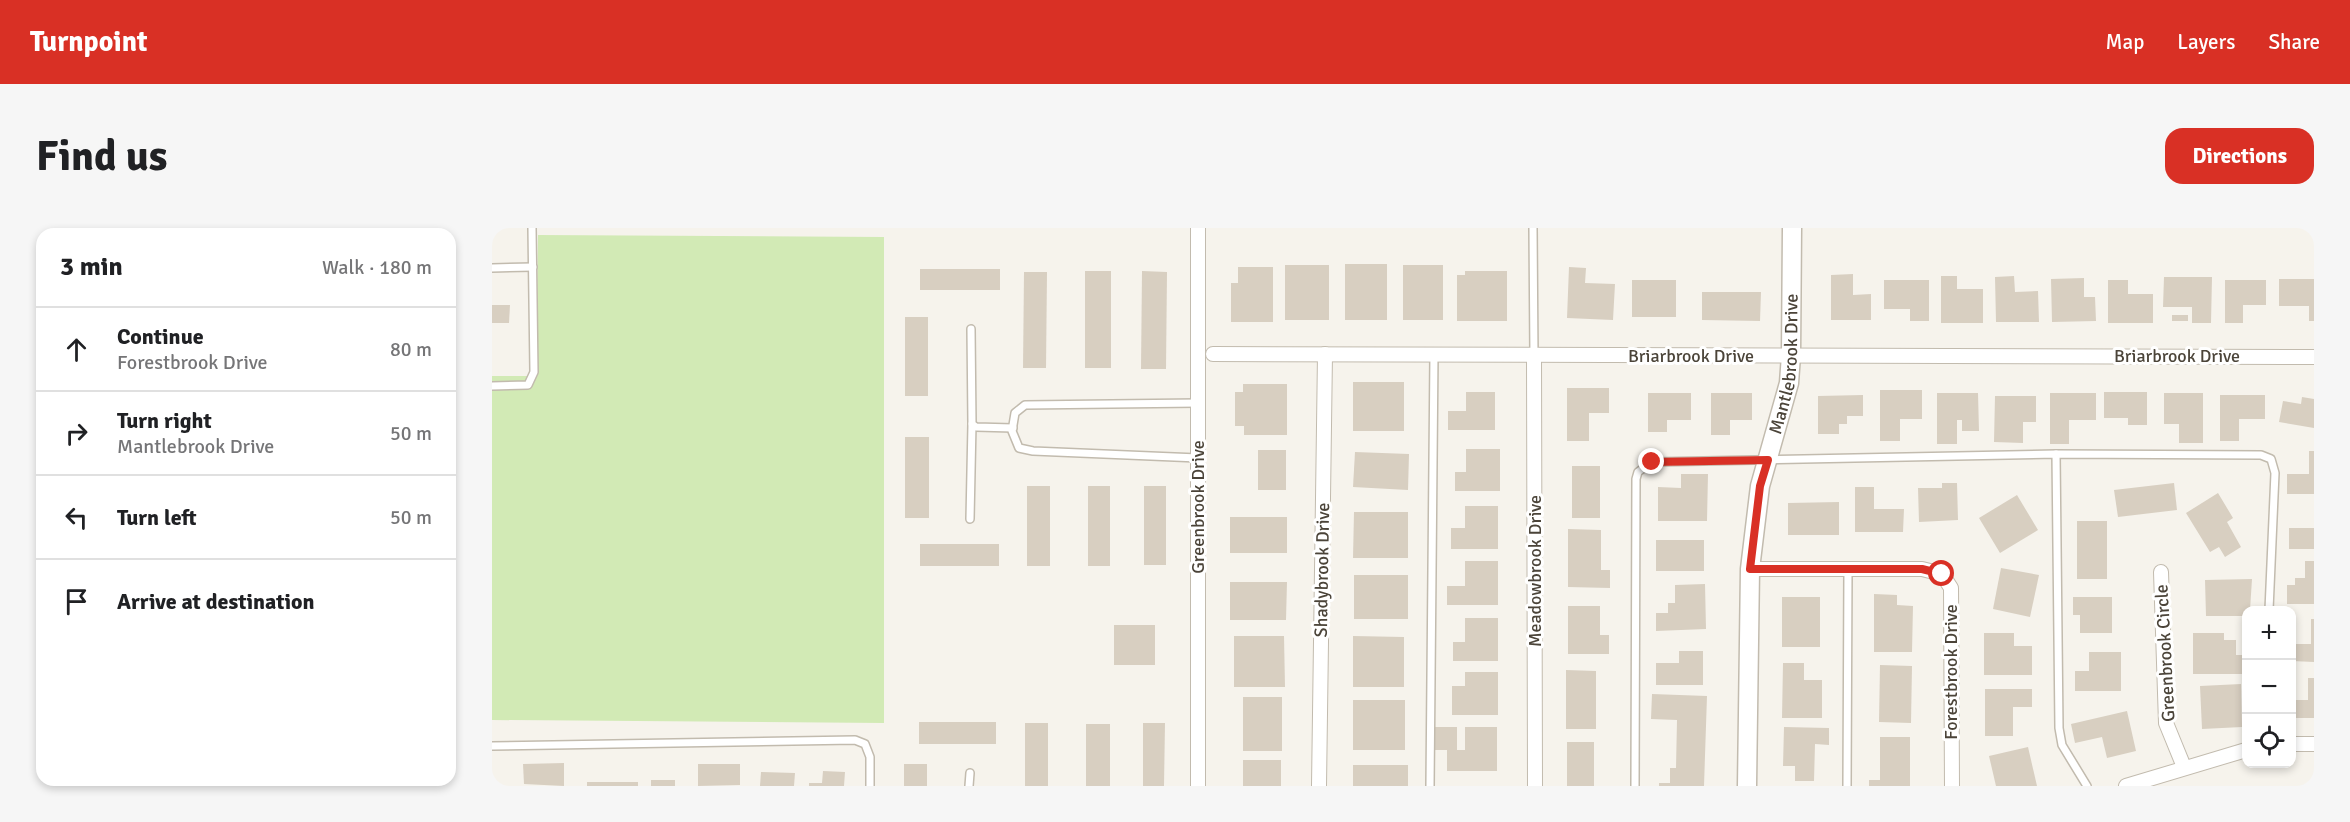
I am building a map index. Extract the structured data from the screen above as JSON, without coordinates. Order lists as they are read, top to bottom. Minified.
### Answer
{"streets":{"street":["Briarbrook Drive","Mantlebrook Drive","Greenbrook Drive","Shadybrook Drive","Meadowbrook Drive","Greenbrook Circle","Forestbrook Drive"]},"crossings":[["Briarbrook Drive","Mantlebrook Drive"],["Briarbrook Drive","Shadybrook Drive"],["Briarbrook Drive","Meadowbrook Drive"],["Mantlebrook Drive","Forestbrook Drive"]],"page":{"header":"Turnpoint","nav":["Map","Layers","Share"],"buttons":"Directions","title":"Find us","heading":["3 min","Walk · 180 m"],"list":[["Continue","Forestbrook Drive","80 m"],["Turn right","Mantlebrook Drive","50 m"],["Turn left","50 m"],"Arrive at destination"],"map_buttons":["+","−"]}}
